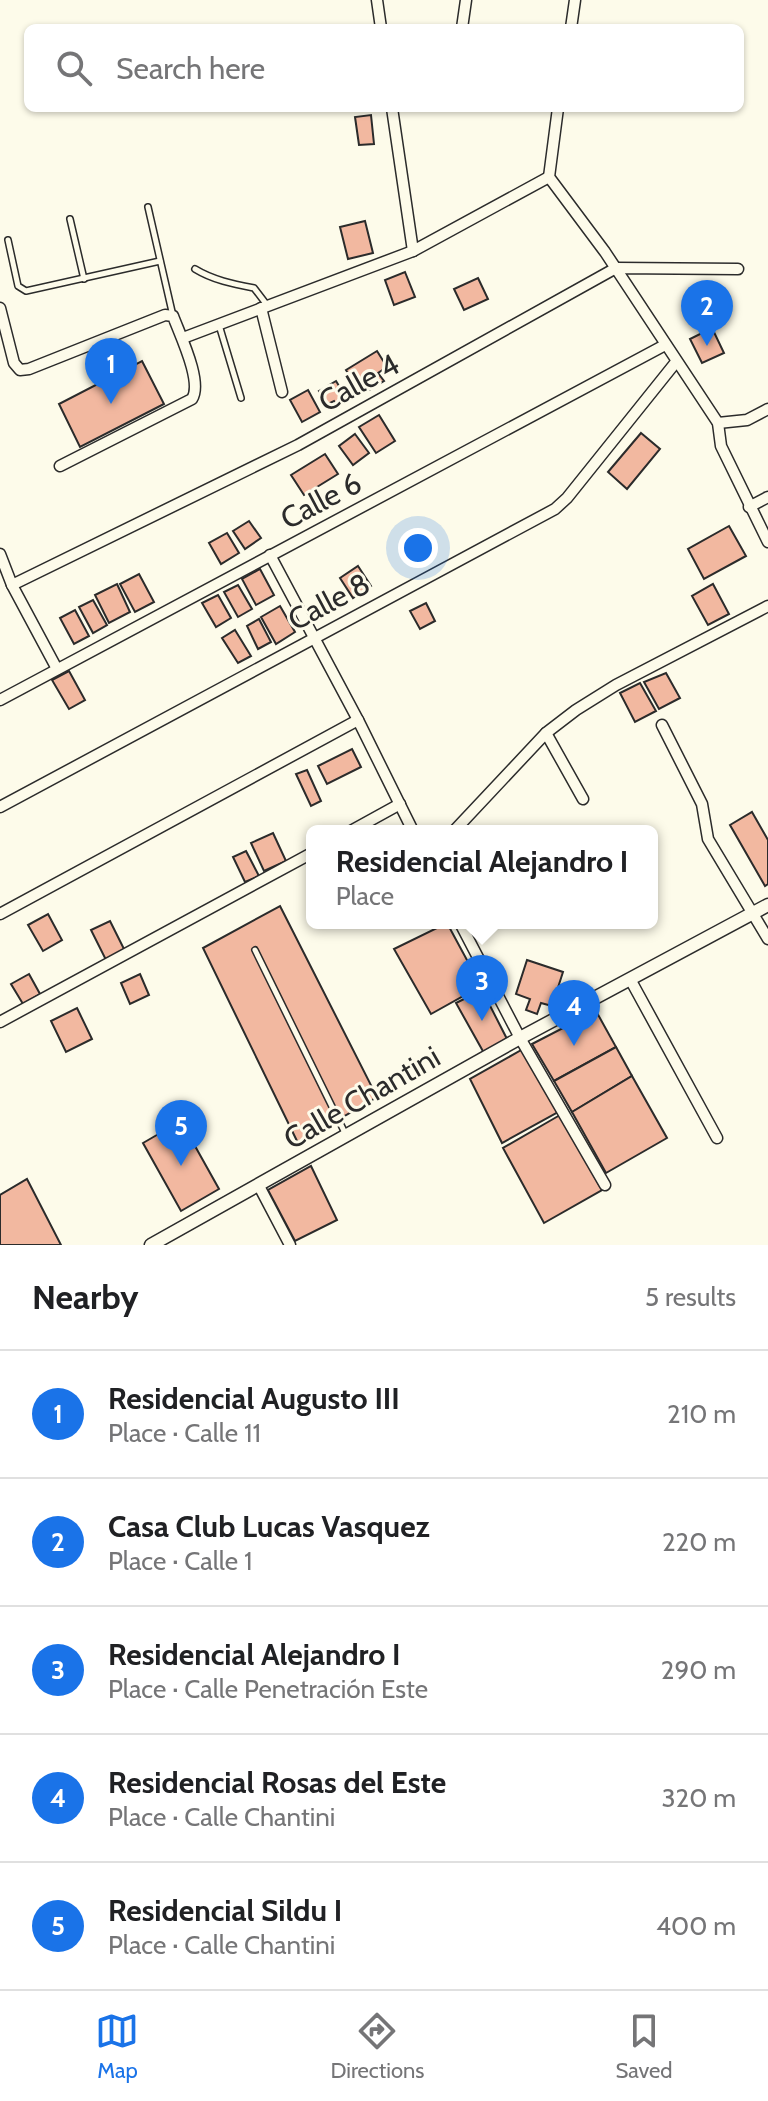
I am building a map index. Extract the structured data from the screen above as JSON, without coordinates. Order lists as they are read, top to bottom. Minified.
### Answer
{"streets":{"street":["Calle 4","Calle 6","Calle 8","Calle Chantini"]},"page":{"search":"Search here","pins":["2","1","3","4","5"],"popup":["Residencial Alejandro I","Place"],"heading":["Nearby","5 results"],"list":[{"mark":"1","name":"Residencial Augusto III","note":"Place · Calle 11","value":"210 m"},{"mark":"2","name":"Casa Club Lucas Vasquez","note":"Place · Calle 1","value":"220 m"},{"mark":"3","name":"Residencial Alejandro I","note":"Place · Calle Penetración Este","value":"290 m"},{"mark":"4","name":"Residencial Rosas del Este","note":"Place · Calle Chantini","value":"320 m"},{"mark":"5","name":"Residencial Sildu I","note":"Place · Calle Chantini","value":"400 m"}],"nav":["Map","Directions","Saved"]}}
